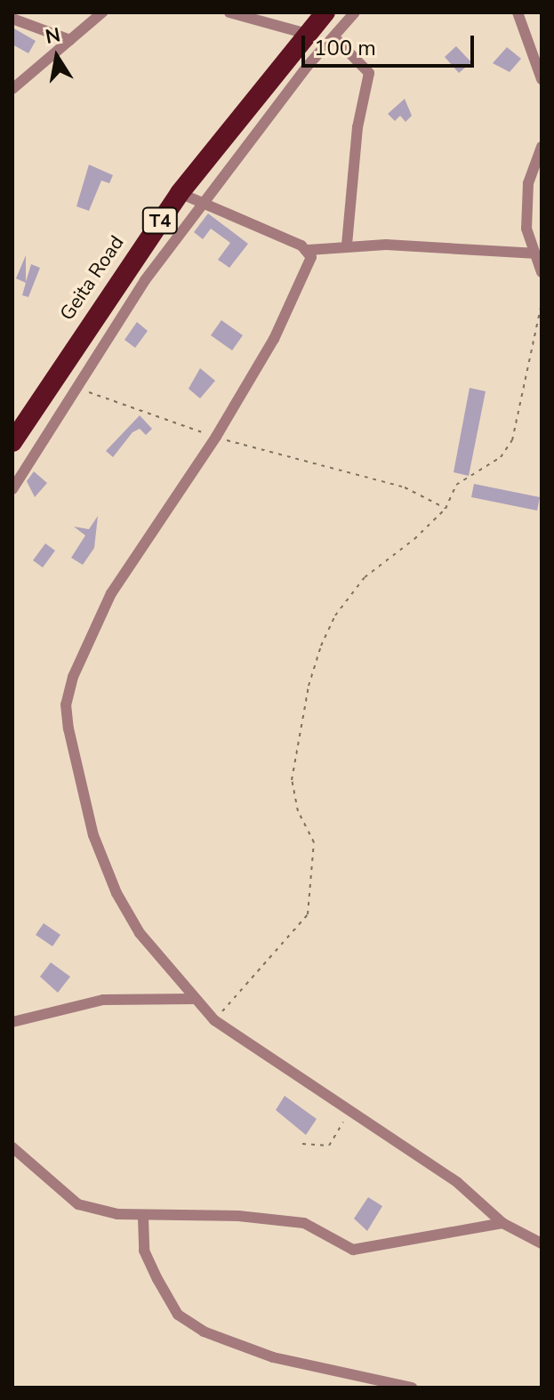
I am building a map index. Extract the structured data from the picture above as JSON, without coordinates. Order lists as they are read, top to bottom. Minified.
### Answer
{"streets":{"highway":["T4","Geita Road"]},"scale_bar":"100 m","north":"top"}
